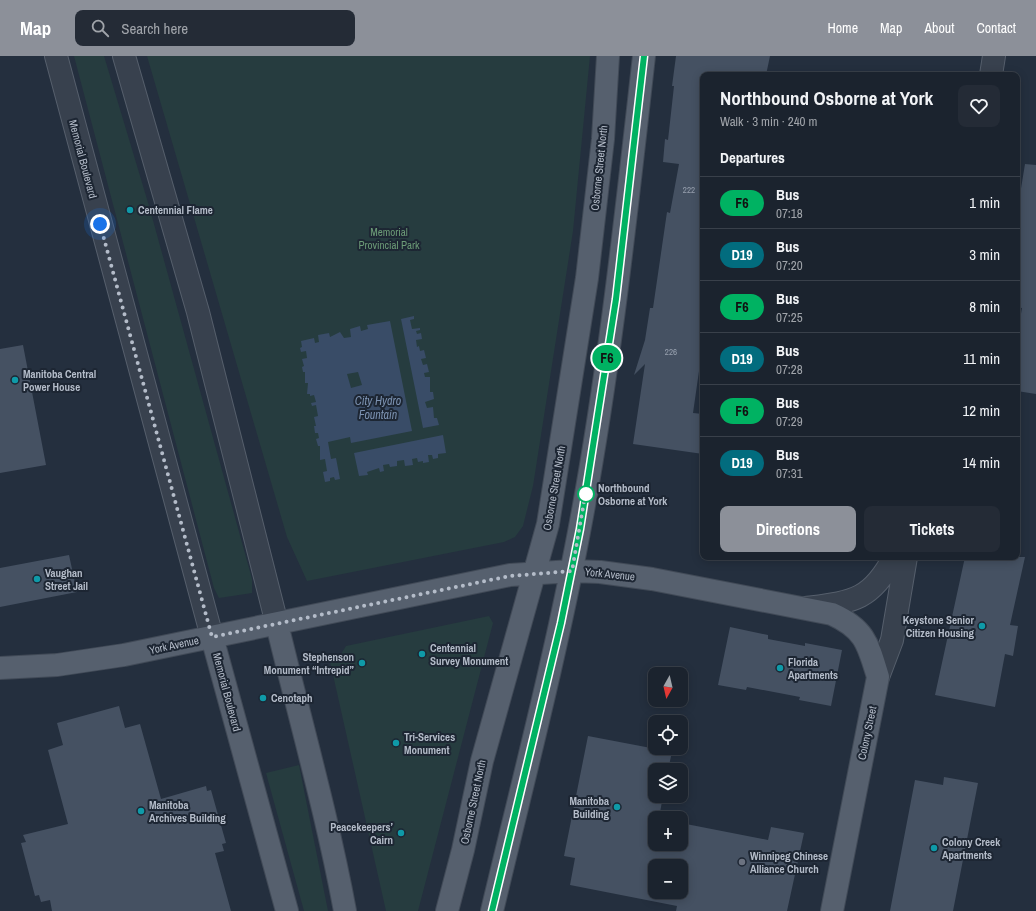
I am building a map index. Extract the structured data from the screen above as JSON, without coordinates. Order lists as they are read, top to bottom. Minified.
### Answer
{"streets":{"main road":["Memorial Boulevard","Osborne Street North","York Avenue","Colony Street"]},"crossings":[["Memorial Boulevard","York Avenue"],["Osborne Street North","York Avenue"],["York Avenue","Colony Street"]],"water":["City Hydro Fountain"],"parks":["Memorial Provincial Park"],"places":["Centennial Flame","Manitoba Central Power House","Northbound Osborne at York","Vaughan Street Jail","Keystone Senior Citizen Housing","Centennial Survey Monument","Stephenson Monument “Intrepid”","Florida Apartments","Cenotaph","Tri-Services Monument","Manitoba Building","Manitoba Archives Building","Peacekeepers’ Cairn","Colony Creek Apartments","Winnipeg Chinese Alliance Church"],"lines":["bus line F6"],"house_numbers":["222","226"],"north":"bottom","page":{"header":"Map","search":"Search here","nav":["Home","Map","About","Contact"],"on_map":"F6","heading":[["Northbound Osborne at York","Walk · 3 min · 240 m"],"Departures"],"list":[{"mark":"F6","name":"Bus","note":"07:18","value":"1 min"},{"mark":"D19","name":"Bus","note":"07:20","value":"3 min"},{"mark":"F6","name":"Bus","note":"07:25","value":"8 min"},{"mark":"D19","name":"Bus","note":"07:28","value":"11 min"},{"mark":"F6","name":"Bus","note":"07:29","value":"12 min"},{"mark":"D19","name":"Bus","note":"07:31","value":"14 min"}],"buttons":["Directions","Tickets"],"map_buttons":["+","−"]}}
